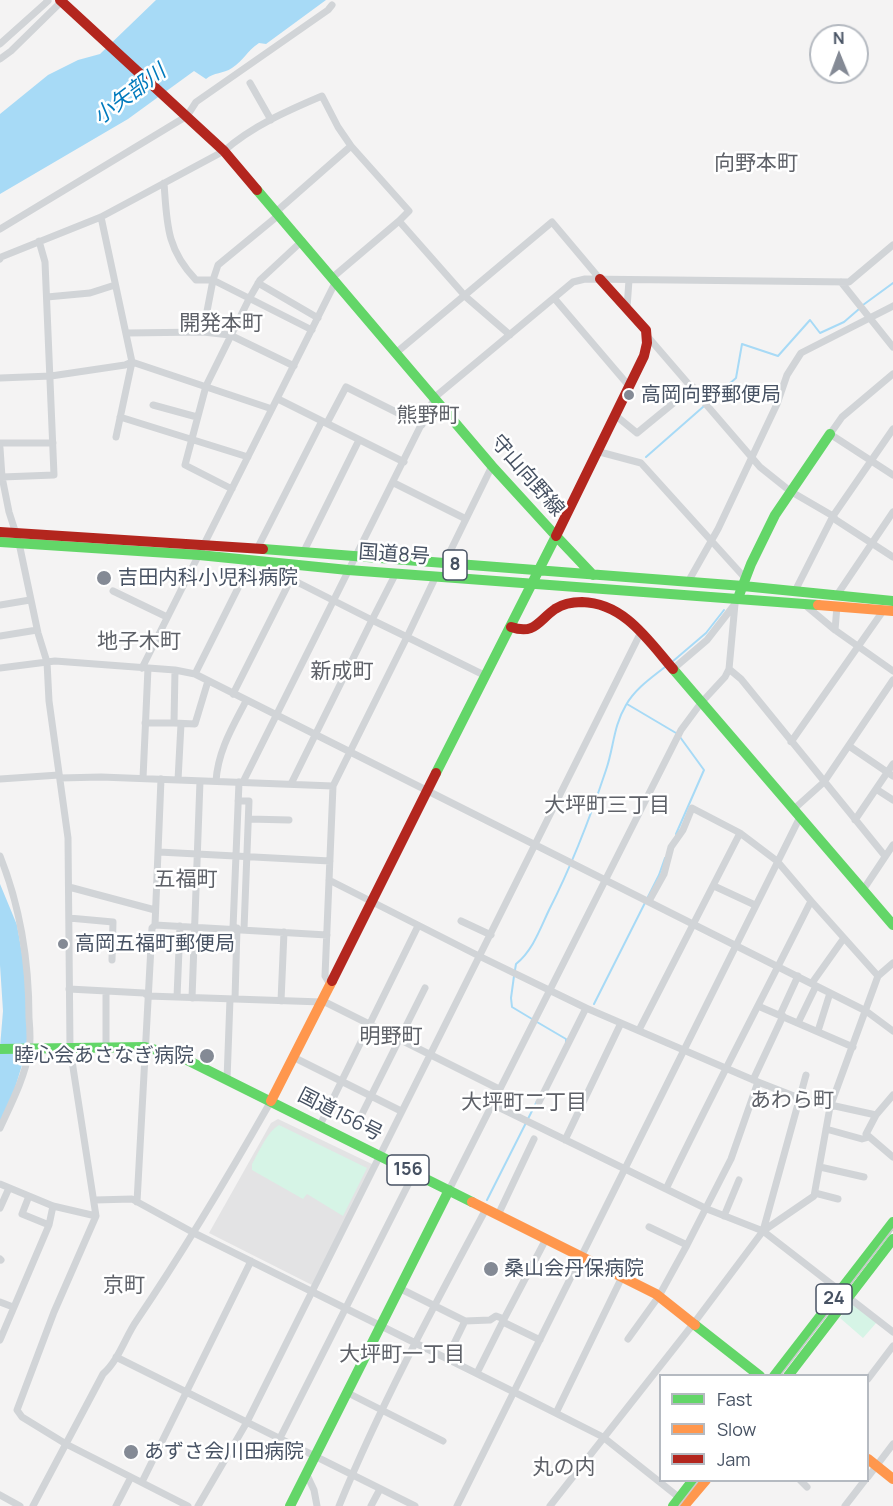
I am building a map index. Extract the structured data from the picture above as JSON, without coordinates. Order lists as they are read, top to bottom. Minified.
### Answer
{"streets":{"main road":["守山向野線","国道8号","8","国道156号","156","24"]},"crossings":[["守山向野線","国道8号"],["守山向野線","国道156号"]],"districts":["向野本町","開発本町","熊野町","地子木町","新成町","大坪町三丁目","五福町","明野町","あわら町","大坪町二丁目","京町","大坪町一丁目","丸の内"],"water":["小矢部川"],"places":["高岡向野郵便局","吉田内科小児科病院","高岡五福町郵便局","睦心会あさなぎ病院","桑山会丹保病院","あずさ会川田病院"],"legend":["Fast","Slow","Jam"],"north":"top"}
